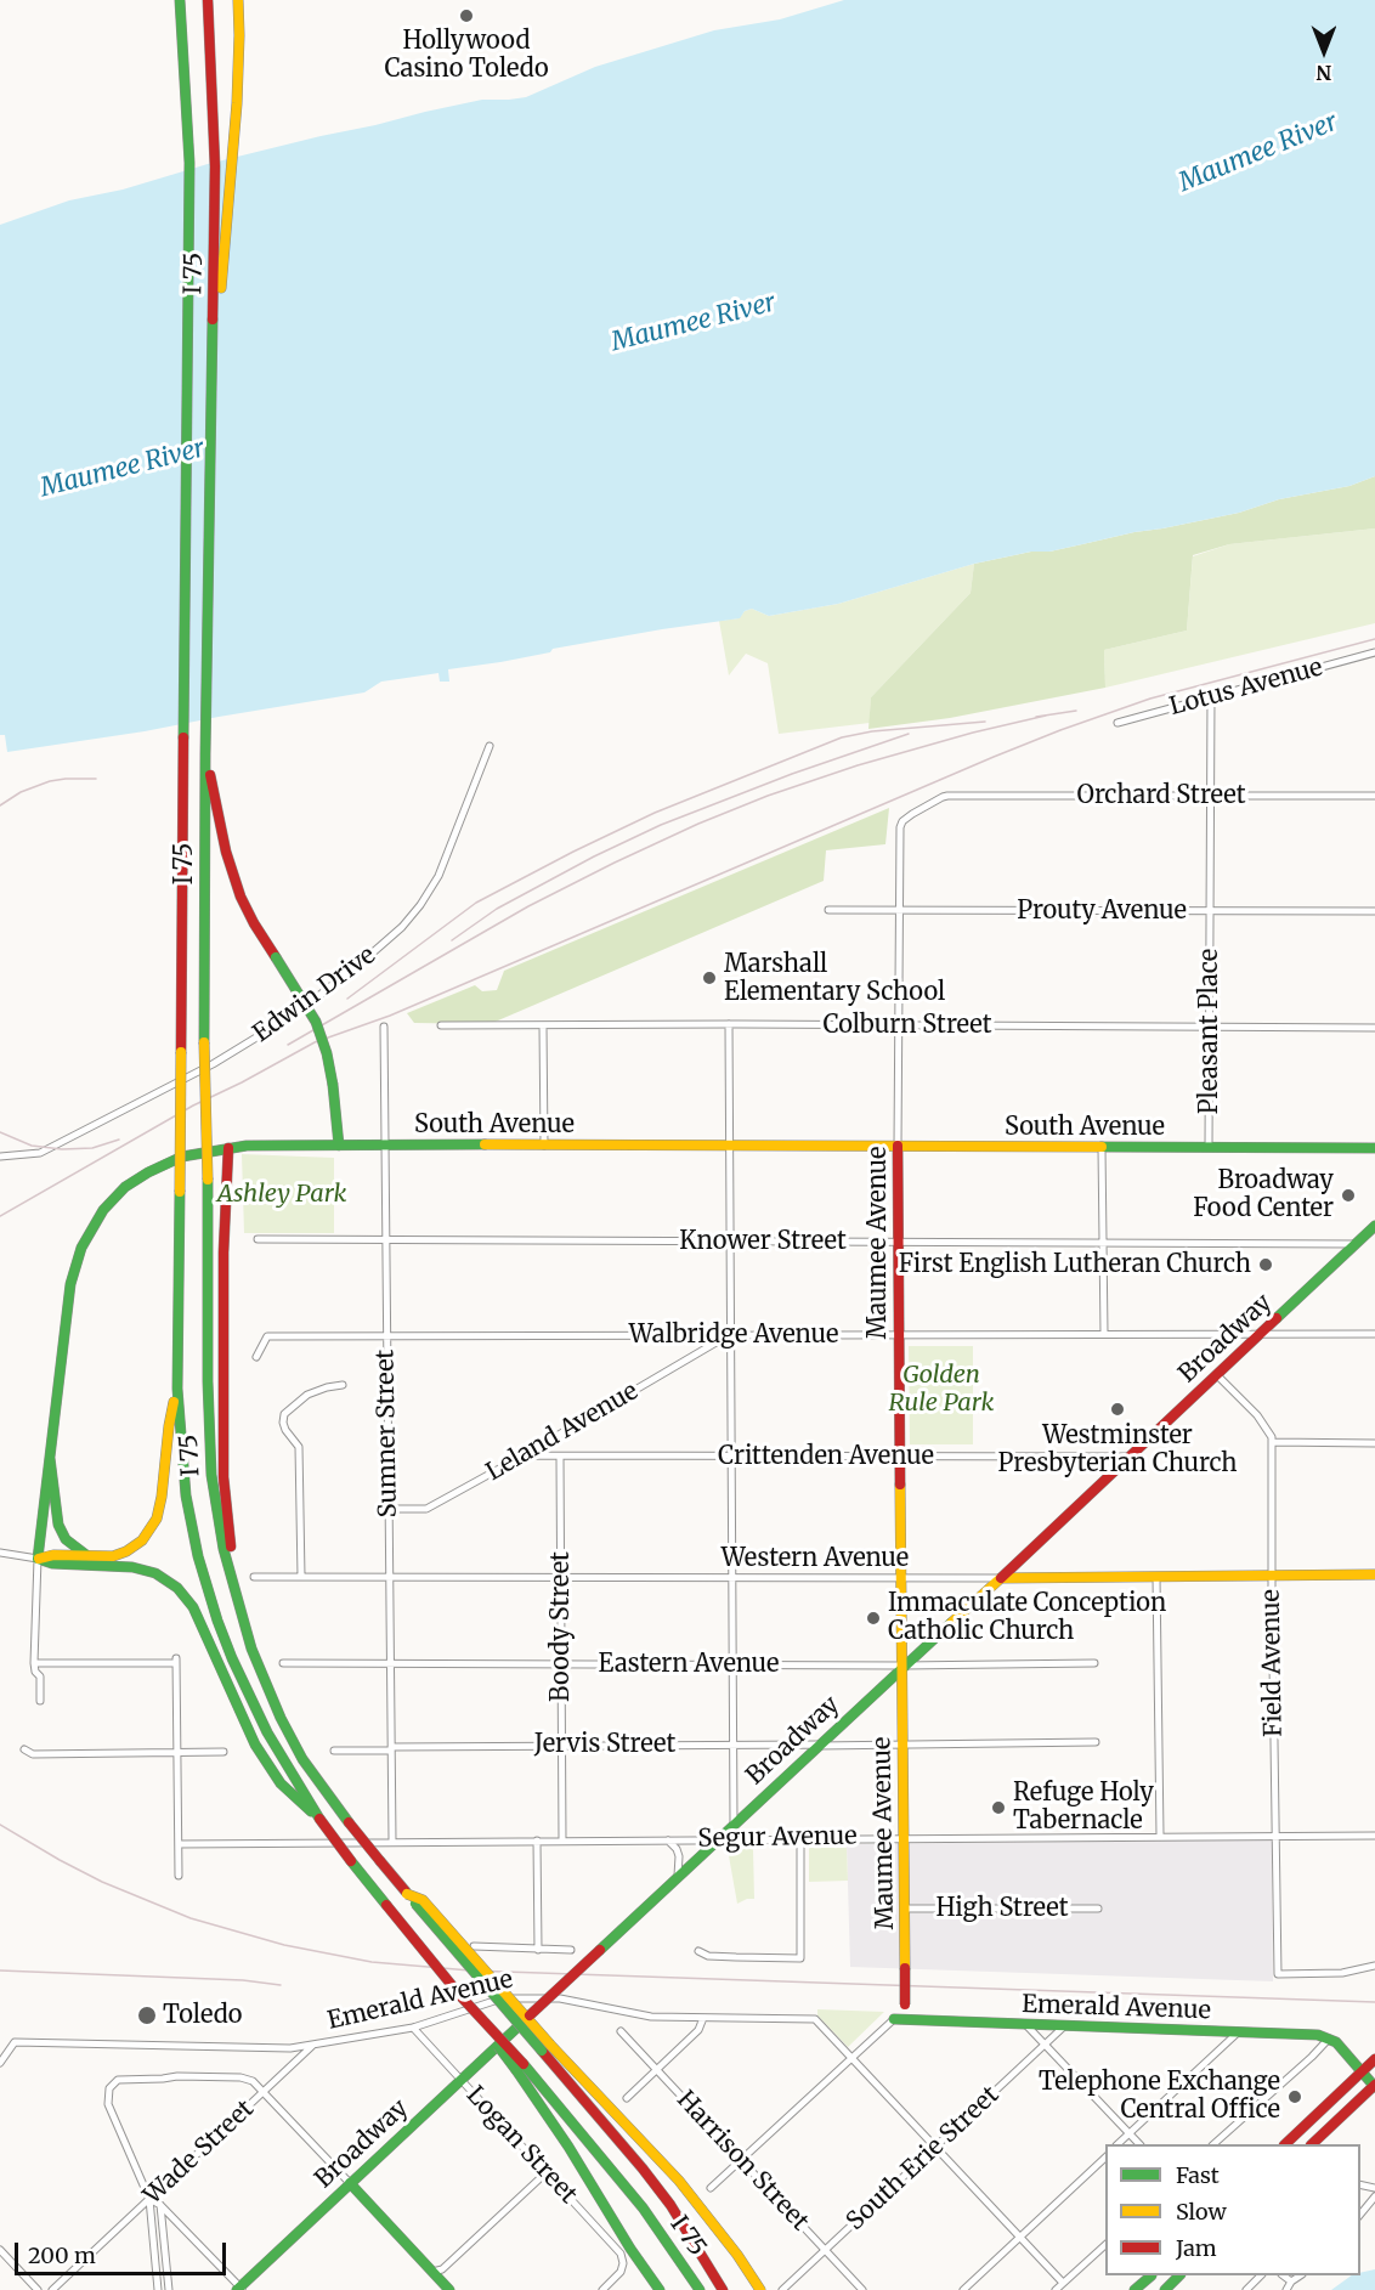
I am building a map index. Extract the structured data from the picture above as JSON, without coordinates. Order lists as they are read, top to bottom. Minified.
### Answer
{"streets":{"main road":["I 75","South Avenue","Maumee Avenue","Broadway","Western Avenue","Emerald Avenue"],"street":["Lotus Avenue","Orchard Street","Prouty Avenue","Edwin Drive","Colburn Street","Pleasant Place","Knower Street","Walbridge Avenue","Leland Avenue","Sumner Street","Crittenden Avenue","Boody Street","Field Avenue","Eastern Avenue","Jervis Street","Segur Avenue","High Street","Logan Street","Wade Street","South Erie Street","Harrison Street"]},"crossings":[["Lotus Avenue","Pleasant Place"],["Orchard Street","Pleasant Place"],["Orchard Street","Maumee Avenue"],["Prouty Avenue","Pleasant Place"],["Prouty Avenue","Maumee Avenue"],["Colburn Street","Pleasant Place"],["Colburn Street","Maumee Avenue"],["Pleasant Place","South Avenue"],["South Avenue","Maumee Avenue"],["South Avenue","Sumner Street"],["Knower Street","Maumee Avenue"],["Knower Street","Broadway"],["Knower Street","Sumner Street"],["Maumee Avenue","Walbridge Avenue"],["Maumee Avenue","Broadway"],["Maumee Avenue","Crittenden Avenue"],["Maumee Avenue","Western Avenue"],["Maumee Avenue","Eastern Avenue"],["Maumee Avenue","Jervis Street"],["Maumee Avenue","Segur Avenue"],["Maumee Avenue","High Street"],["Maumee Avenue","Emerald Avenue"],["Walbridge Avenue","Broadway"],["Walbridge Avenue","Leland Avenue"],["Walbridge Avenue","Sumner Street"],["Broadway","Crittenden Avenue"],["Broadway","Western Avenue"],["Broadway","Eastern Avenue"],["Broadway","Jervis Street"],["Broadway","Segur Avenue"],["Broadway","Logan Street"],["Leland Avenue","Sumner Street"],["Leland Avenue","Crittenden Avenue"],["Sumner Street","Western Avenue"],["Sumner Street","Eastern Avenue"],["Sumner Street","Jervis Street"],["Sumner Street","Segur Avenue"],["Crittenden Avenue","Boody Street"],["Western Avenue","Boody Street"],["Western Avenue","Field Avenue"],["Boody Street","Eastern Avenue"],["Boody Street","Jervis Street"],["Boody Street","Segur Avenue"],["Field Avenue","Segur Avenue"],["Emerald Avenue","Logan Street"],["Emerald Avenue","Wade Street"],["Emerald Avenue","South Erie Street"],["South Erie Street","Harrison Street"]],"water":["Maumee River"],"parks":["Ashley Park","Golden Rule Park"],"places":["Hollywood Casino Toledo","Marshall Elementary School","Broadway Food Center","First English Lutheran Church","Westminster Presbyterian Church","Immaculate Conception Catholic Church","Refuge Holy Tabernacle","Toledo","Telephone Exchange Central Office"],"legend":["Fast","Slow","Jam"],"scale_bar":"200 m","north":"bottom"}
